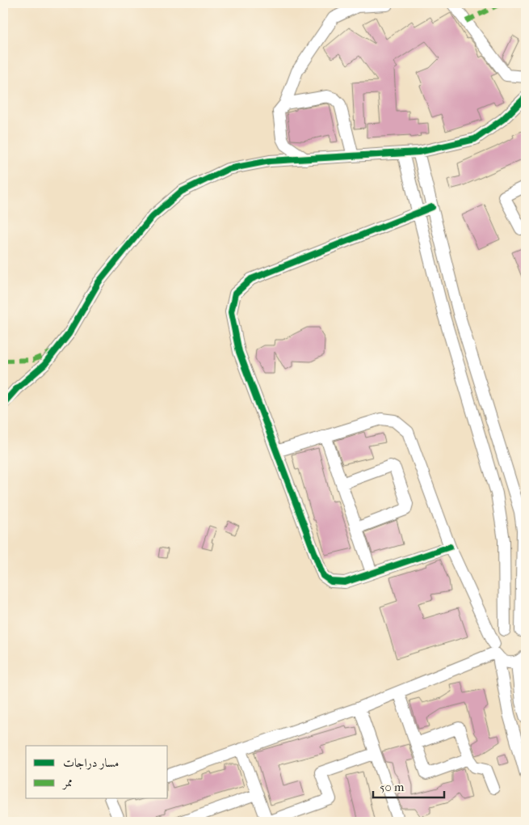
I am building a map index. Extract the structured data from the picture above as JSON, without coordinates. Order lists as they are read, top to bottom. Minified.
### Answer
{"legend":["مسار دراجات","ممر"],"scale_bar":"50 m"}
